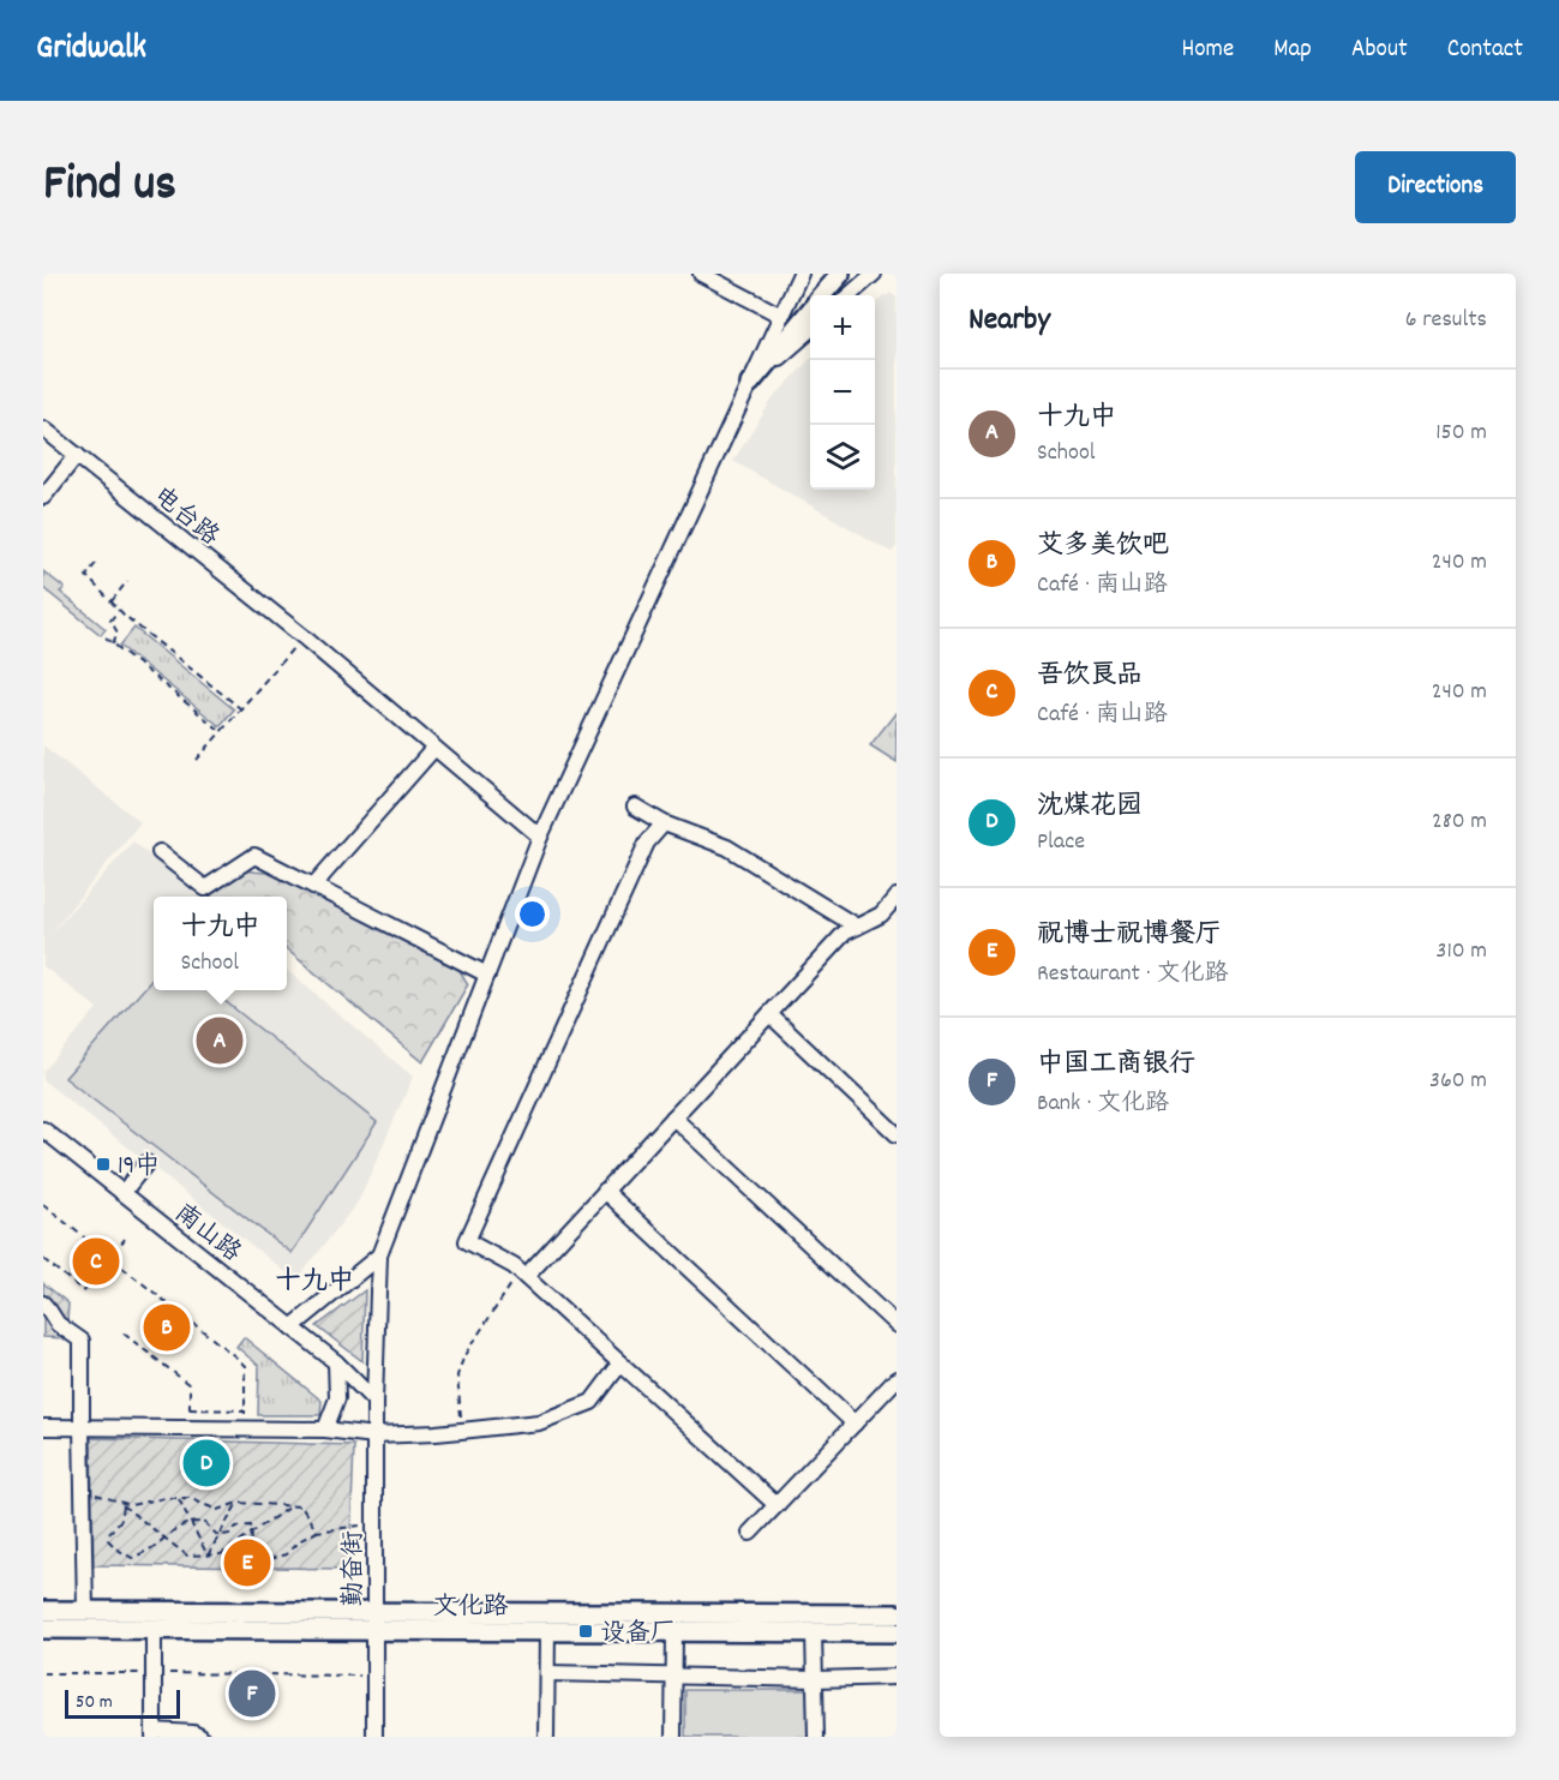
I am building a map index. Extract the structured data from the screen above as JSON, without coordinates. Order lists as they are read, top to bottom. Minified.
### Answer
{"streets":{"main road":["文化路"],"street":["电台路","南山路","勤奋街"]},"crossings":[["南山路","勤奋街"],["勤奋街","文化路"]],"districts":["十九中"],"places":{"transit":["19中","设备厂"]},"scale_bar":"50 m","page":{"header":"Gridwalk","nav":["Home","Map","About","Contact"],"title":"Find us","buttons":"Directions","heading":["Nearby","6 results"],"map_buttons":["+","−"],"list":[{"mark":"A","name":"十九中","note":"School","value":"150 m"},{"mark":"B","name":"艾多美饮吧","note":"Café · 南山路","value":"240 m"},{"mark":"C","name":"吾饮良品","note":"Café · 南山路","value":"240 m"},{"mark":"D","name":"沈煤花园","note":"Place","value":"280 m"},{"mark":"E","name":"祝博士祝博餐厅","note":"Restaurant · 文化路","value":"310 m"},{"mark":"F","name":"中国工商银行","note":"Bank · 文化路","value":"360 m"}],"popup":["十九中","School"],"pins":["A","C","B","D","E","F"],"scale":"50 m"}}
